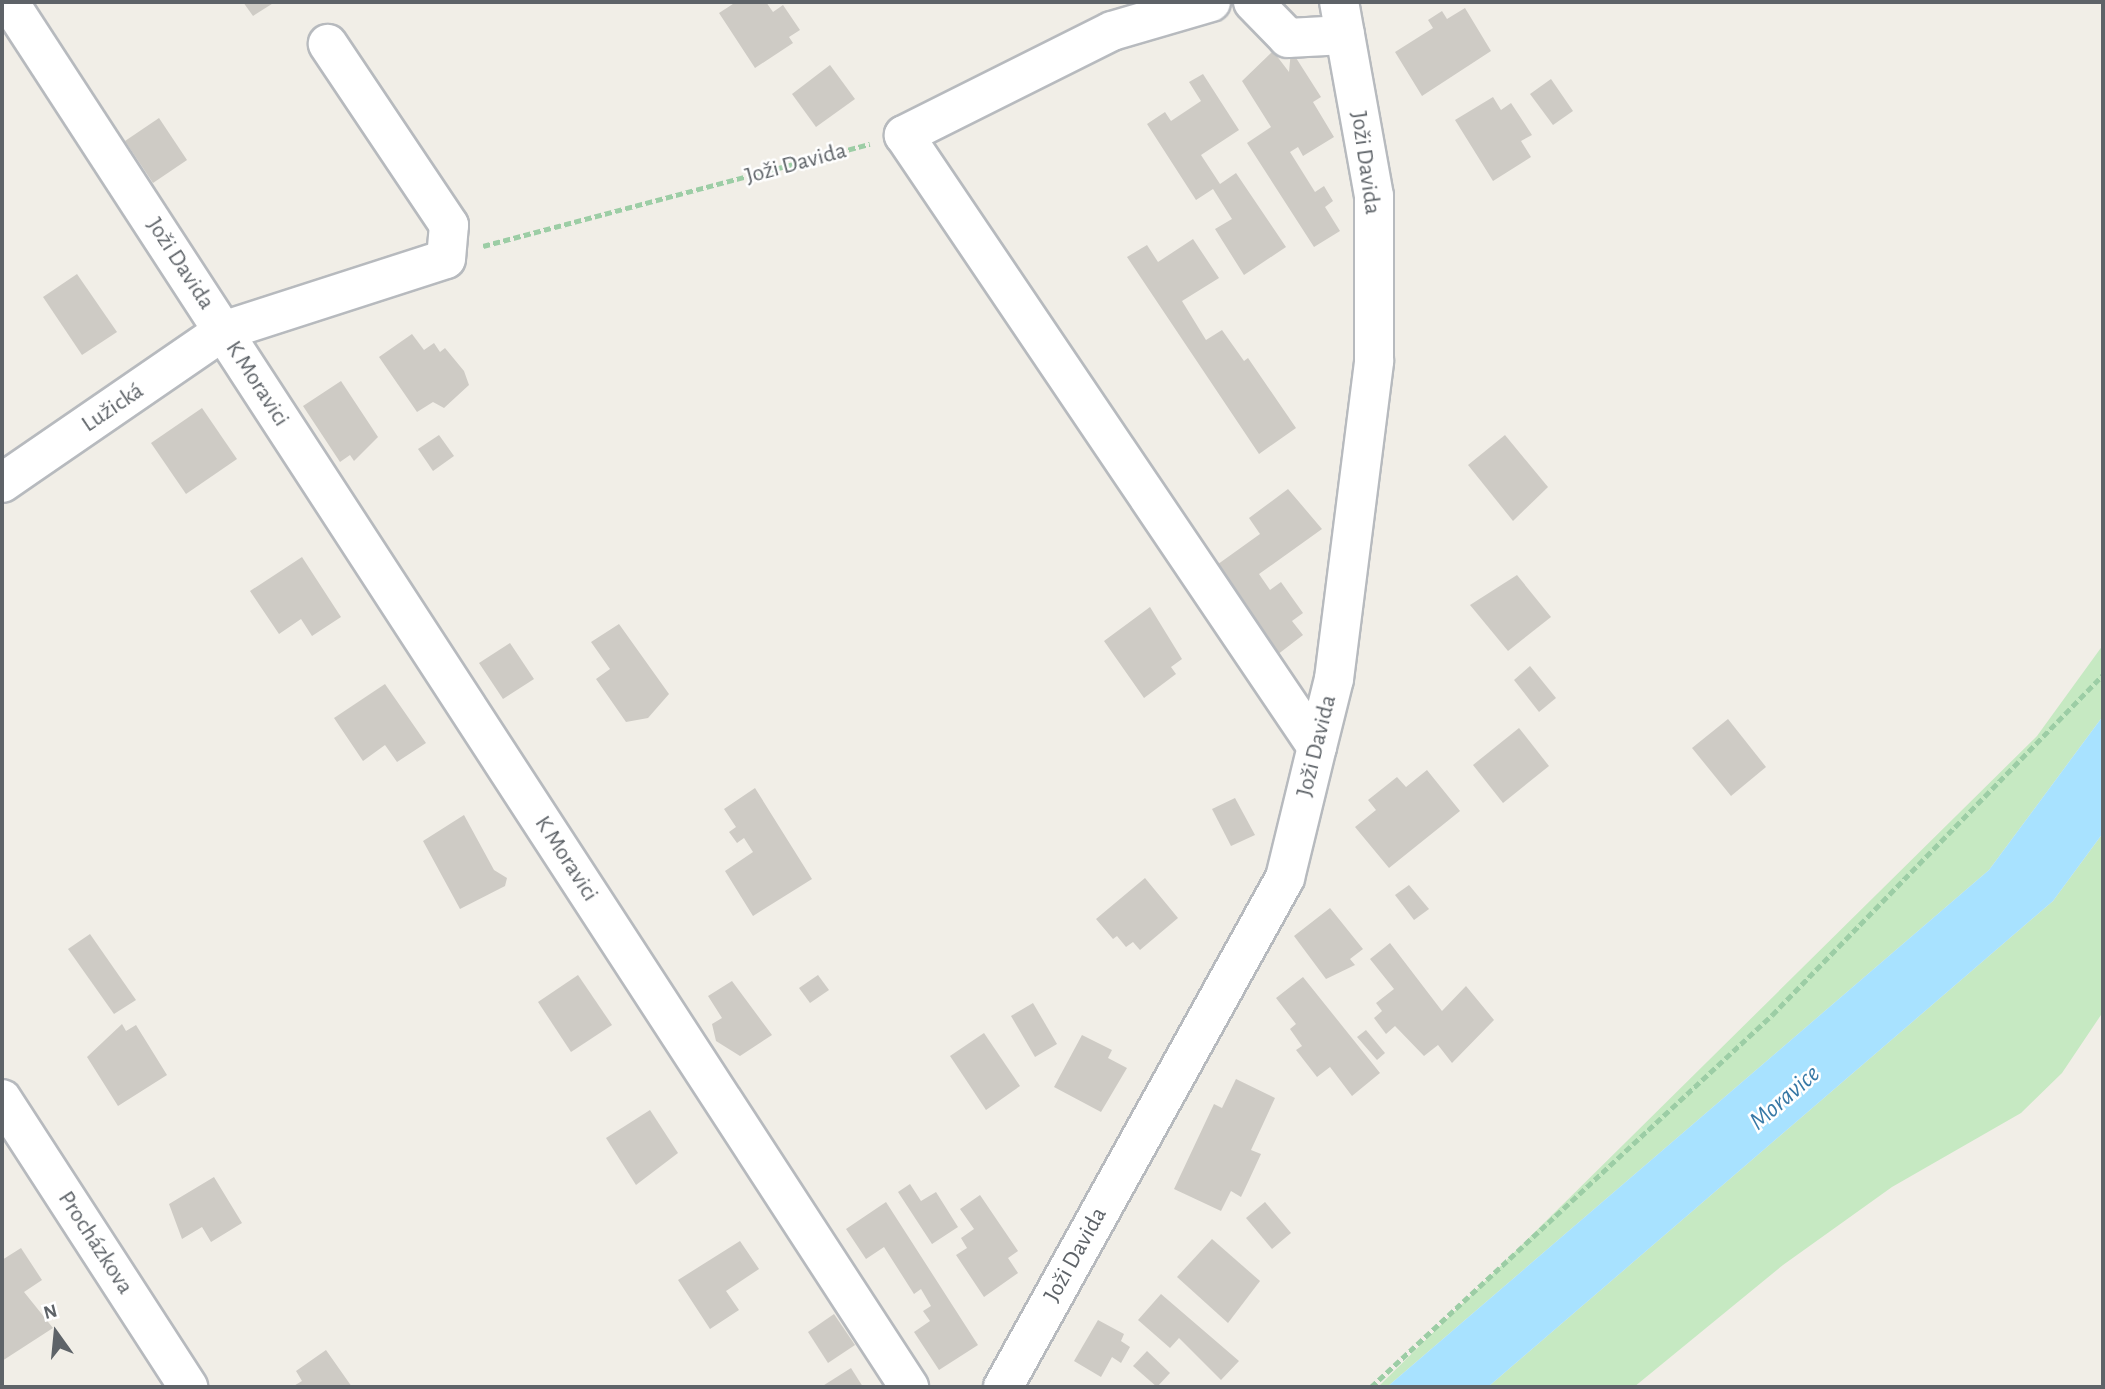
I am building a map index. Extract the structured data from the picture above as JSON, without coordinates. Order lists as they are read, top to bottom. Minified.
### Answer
{"streets":{"street":["Joži Davida","K Moravici","Lužická","Procházkova"]},"crossings":[["Joži Davida","K Moravici"],["Joži Davida","Lužická"],["K Moravici","Lužická"]],"water":["Moravice"],"north":"top"}
